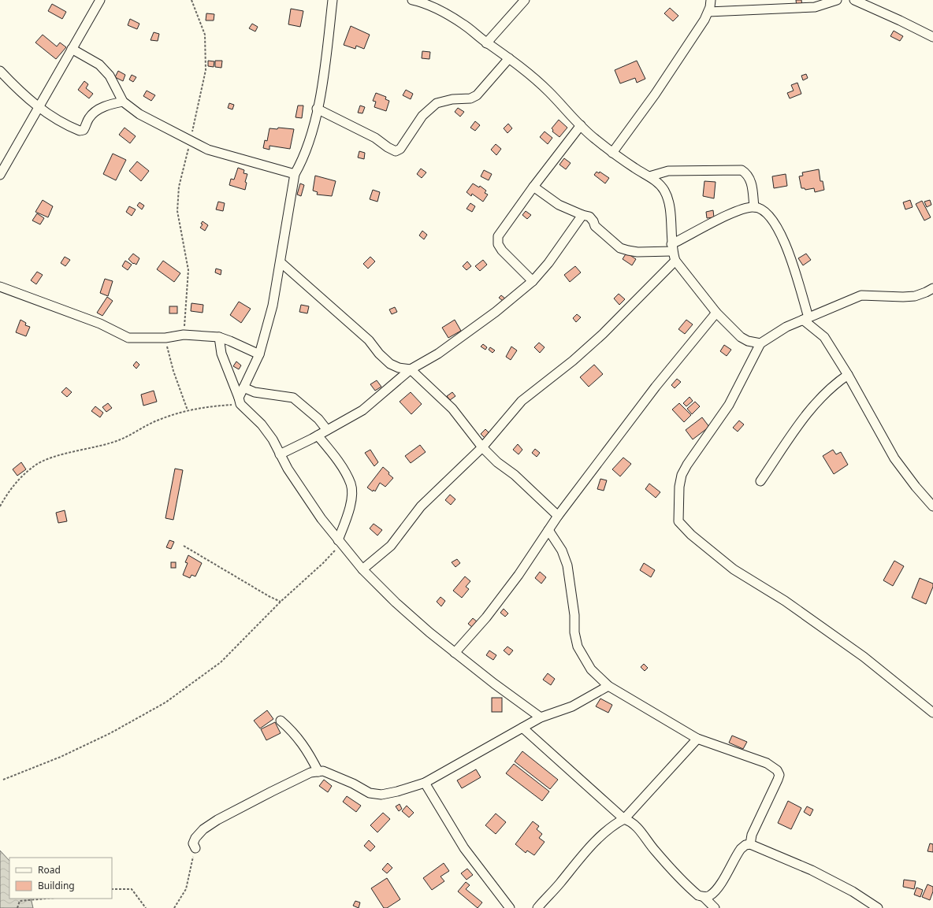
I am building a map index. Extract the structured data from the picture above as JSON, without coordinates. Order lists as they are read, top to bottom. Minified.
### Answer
{"legend":["Road","Building"]}
